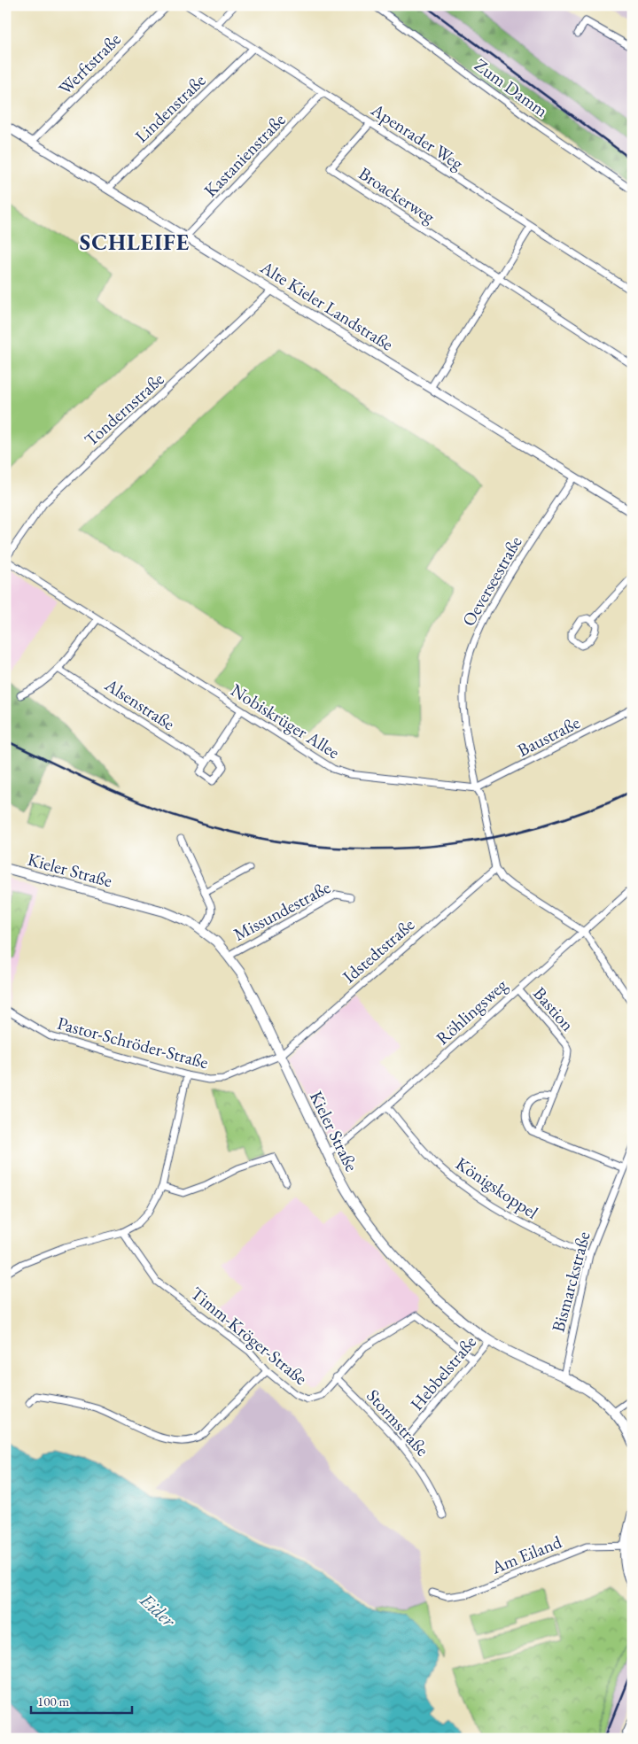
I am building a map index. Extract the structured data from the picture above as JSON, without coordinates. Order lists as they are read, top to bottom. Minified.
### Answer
{"streets":{"main road":["Kieler Straße"],"street":["Werftstraße","Zum Damm","Lindenstraße","Apenrader Weg","Kastanienstraße","Broackerweg","Alte Kieler Landstraße","Tondernstraße","Oeverseestraße","Alsenstraße","Nobiskrüger Allee","Baustraße","Missundestraße","Idstedtstraße","Bastion","Röhlingsweg","Pastor-Schröder-Straße","Königskoppel","Bismarckstraße","Timm-Kröger-Straße","Hebbelstraße","Stormstraße","Am Eiland"]},"crossings":[["Werftstraße","Alte Kieler Landstraße"],["Lindenstraße","Apenrader Weg"],["Lindenstraße","Alte Kieler Landstraße"],["Apenrader Weg","Kastanienstraße"],["Apenrader Weg","Broackerweg"],["Kastanienstraße","Alte Kieler Landstraße"],["Alte Kieler Landstraße","Tondernstraße"],["Alte Kieler Landstraße","Oeverseestraße"],["Tondernstraße","Nobiskrüger Allee"],["Oeverseestraße","Nobiskrüger Allee"],["Oeverseestraße","Baustraße"],["Nobiskrüger Allee","Baustraße"],["Kieler Straße","Missundestraße"],["Kieler Straße","Idstedtstraße"],["Kieler Straße","Röhlingsweg"],["Kieler Straße","Pastor-Schröder-Straße"],["Kieler Straße","Bismarckstraße"],["Kieler Straße","Hebbelstraße"],["Idstedtstraße","Pastor-Schröder-Straße"],["Bastion","Röhlingsweg"],["Röhlingsweg","Königskoppel"],["Königskoppel","Bismarckstraße"],["Timm-Kröger-Straße","Stormstraße"],["Hebbelstraße","Stormstraße"]],"districts":["SCHLEIFE"],"water":["Eider"],"scale_bar":"100 m"}
